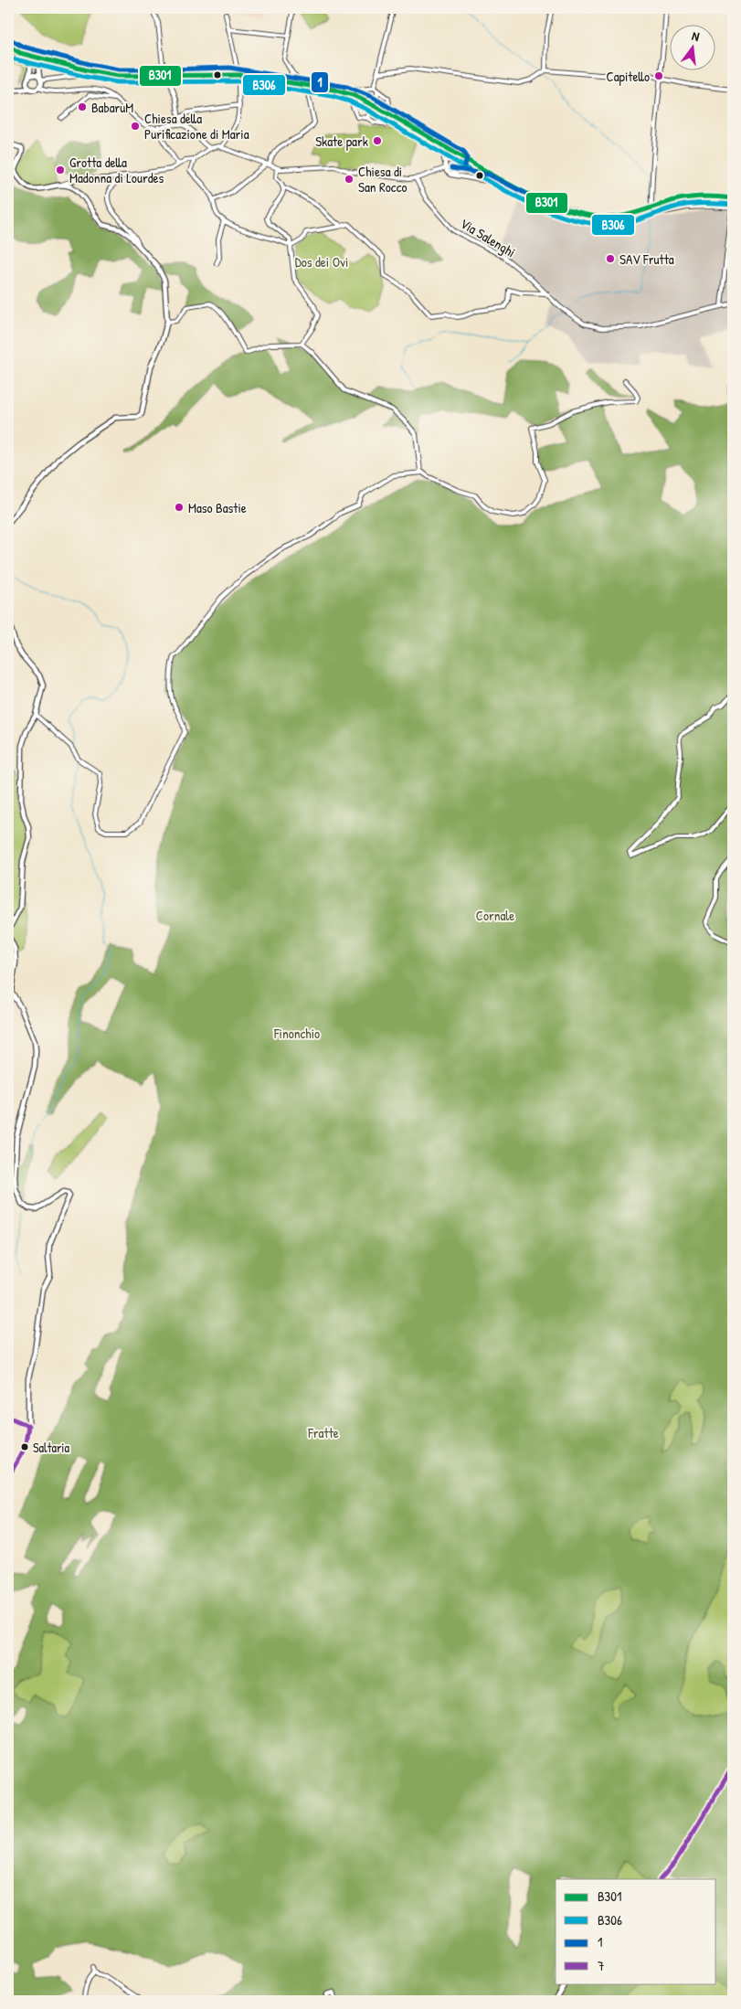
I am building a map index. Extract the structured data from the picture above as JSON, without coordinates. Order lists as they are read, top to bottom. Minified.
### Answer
{"streets":{"street":["Via Salenghi"]},"parks":["Dos dei Ovi","Cornale","Finonchio","Fratte"],"places":["Capitello","BabaruM","Chiesa della Purificazione di Maria","Skate park","Grotta della Madonna di Lourdes","Chiesa di San Rocco","SAV Frutta","Maso Bastie","Saltaria"],"lines":["transit line 1","transit line B301","transit line B306","transit line 7"],"legend":["B301","B306","1","7"],"north":"top"}
